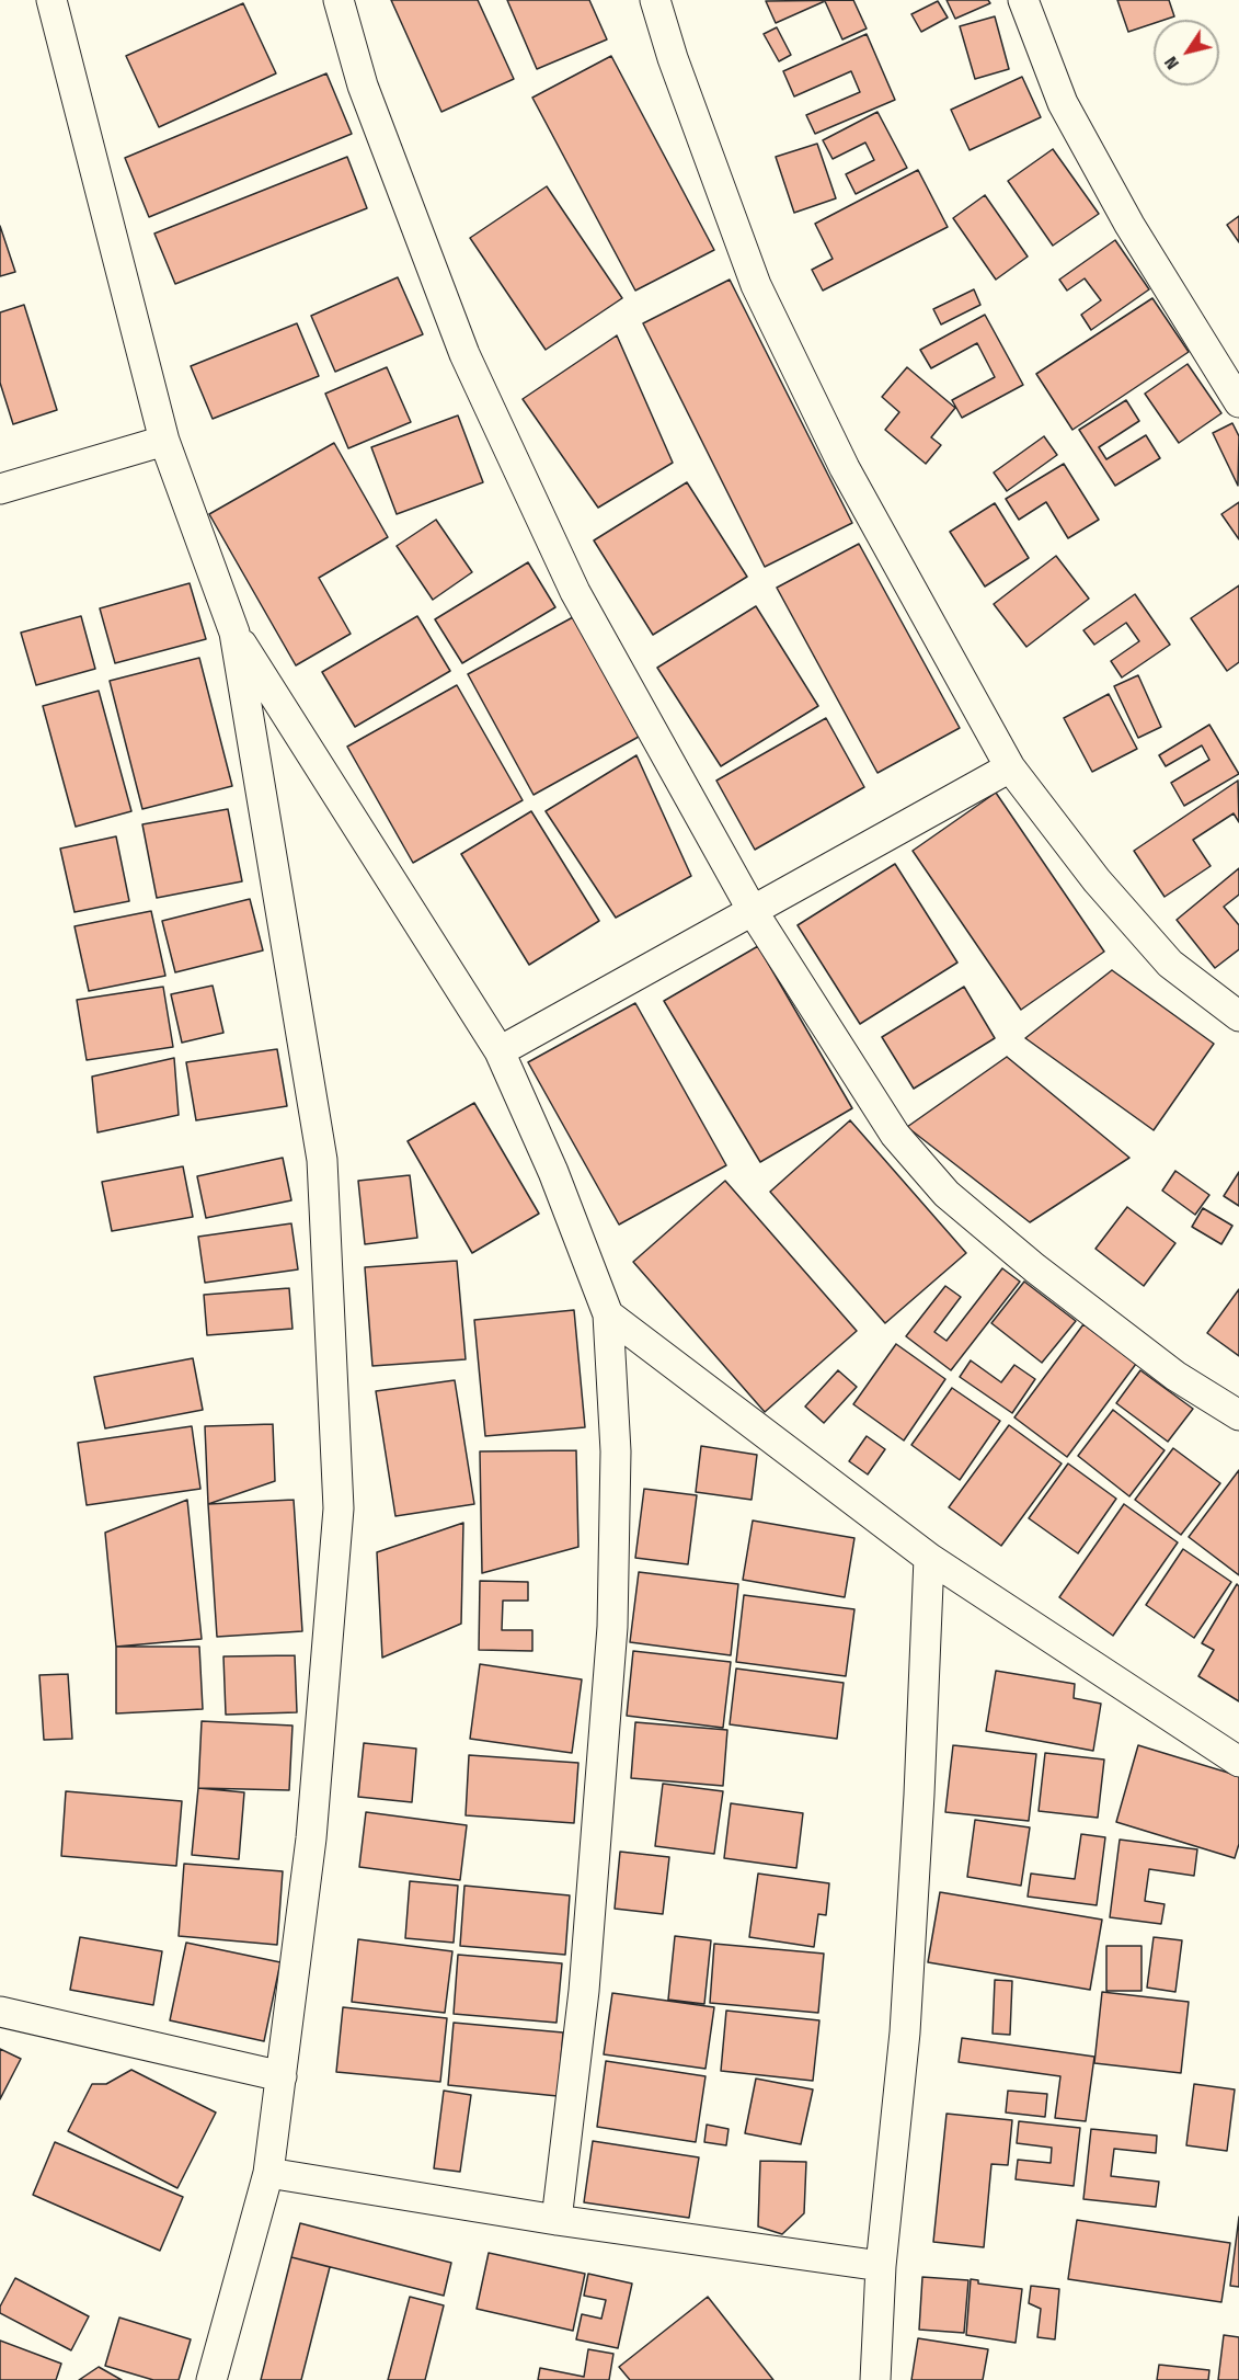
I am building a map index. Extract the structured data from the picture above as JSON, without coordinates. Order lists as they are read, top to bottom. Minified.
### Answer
{"north":"bottom left"}
